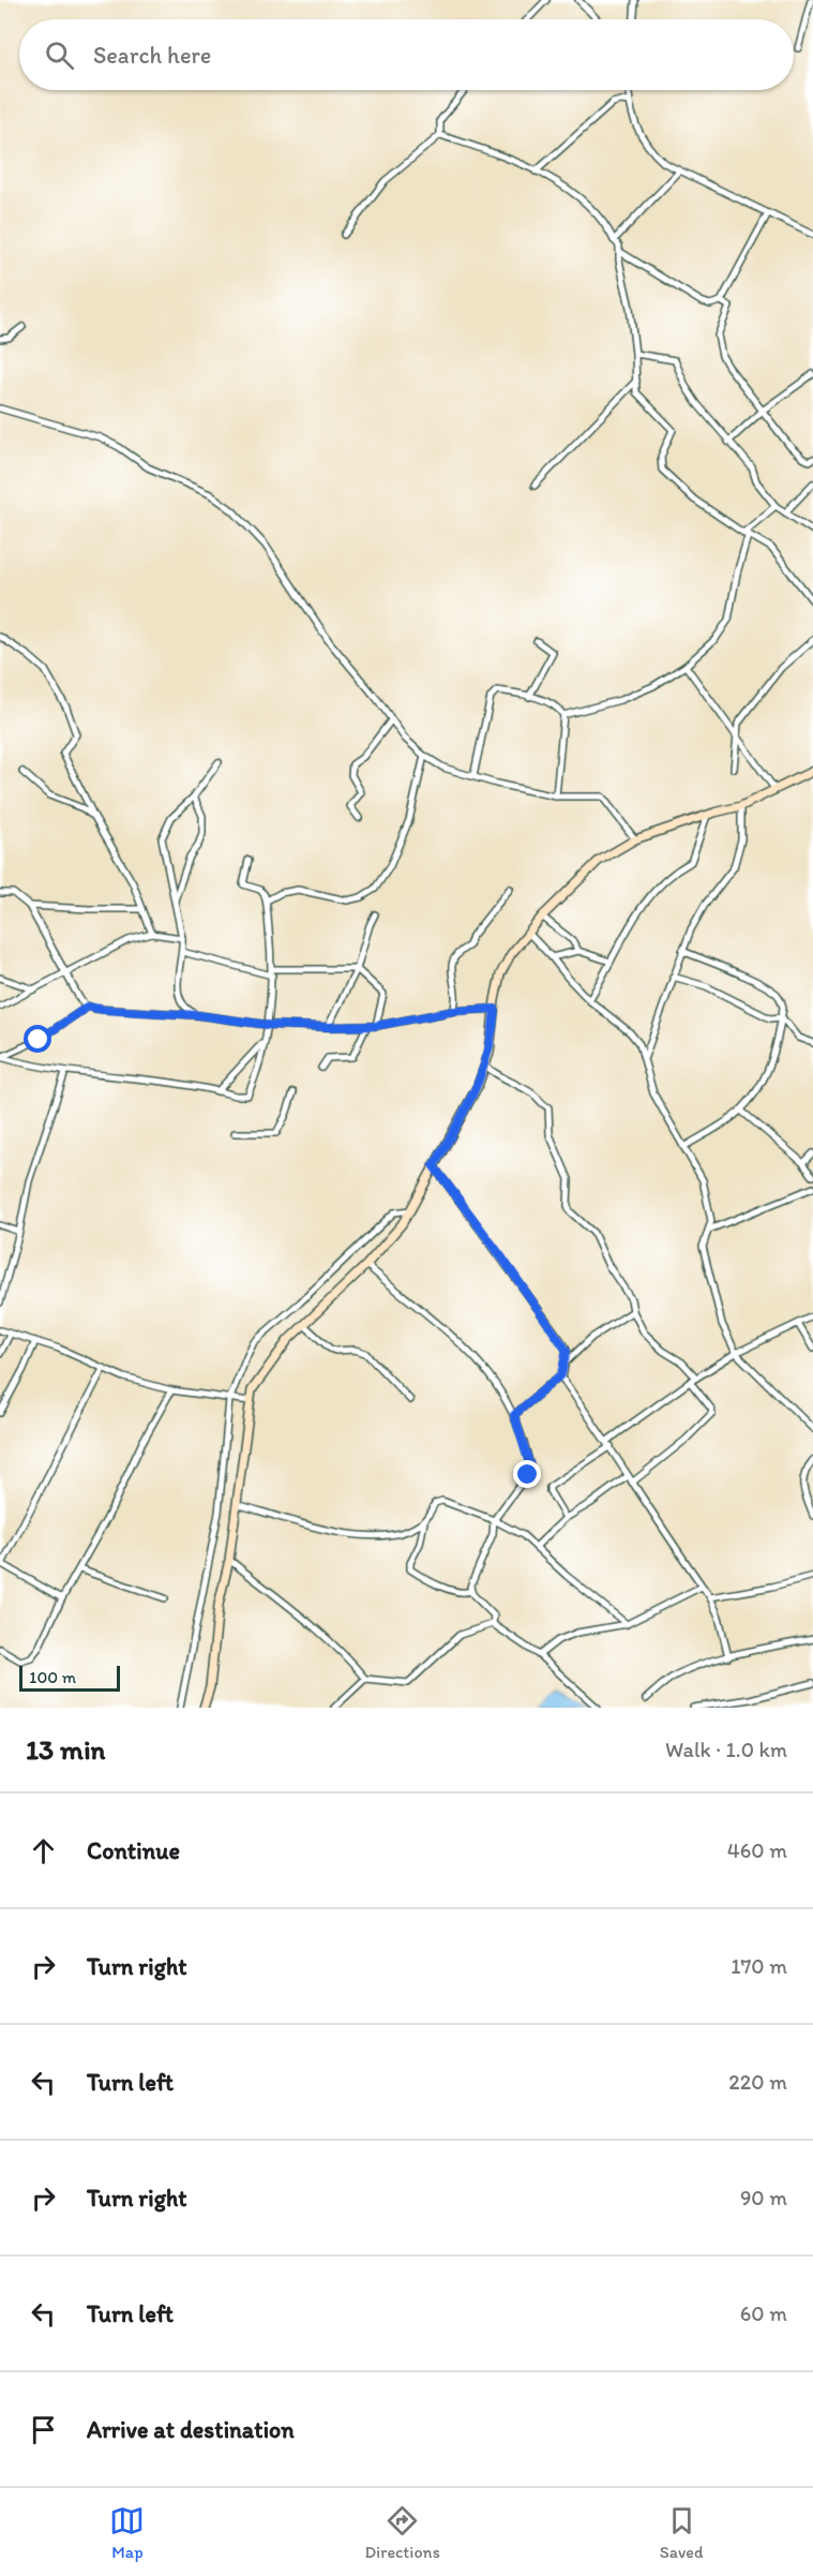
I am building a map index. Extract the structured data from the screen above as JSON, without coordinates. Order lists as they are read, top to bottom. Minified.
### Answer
{"scale_bar":"100 m","page":{"search":"Search here","scale":"100 m","heading":["13 min","Walk · 1.0 km"],"list":[["Continue","460 m"],["Turn right","170 m"],["Turn left","220 m"],["Turn right","90 m"],["Turn left","60 m"],"Arrive at destination"],"nav":["Map","Directions","Saved"]}}
